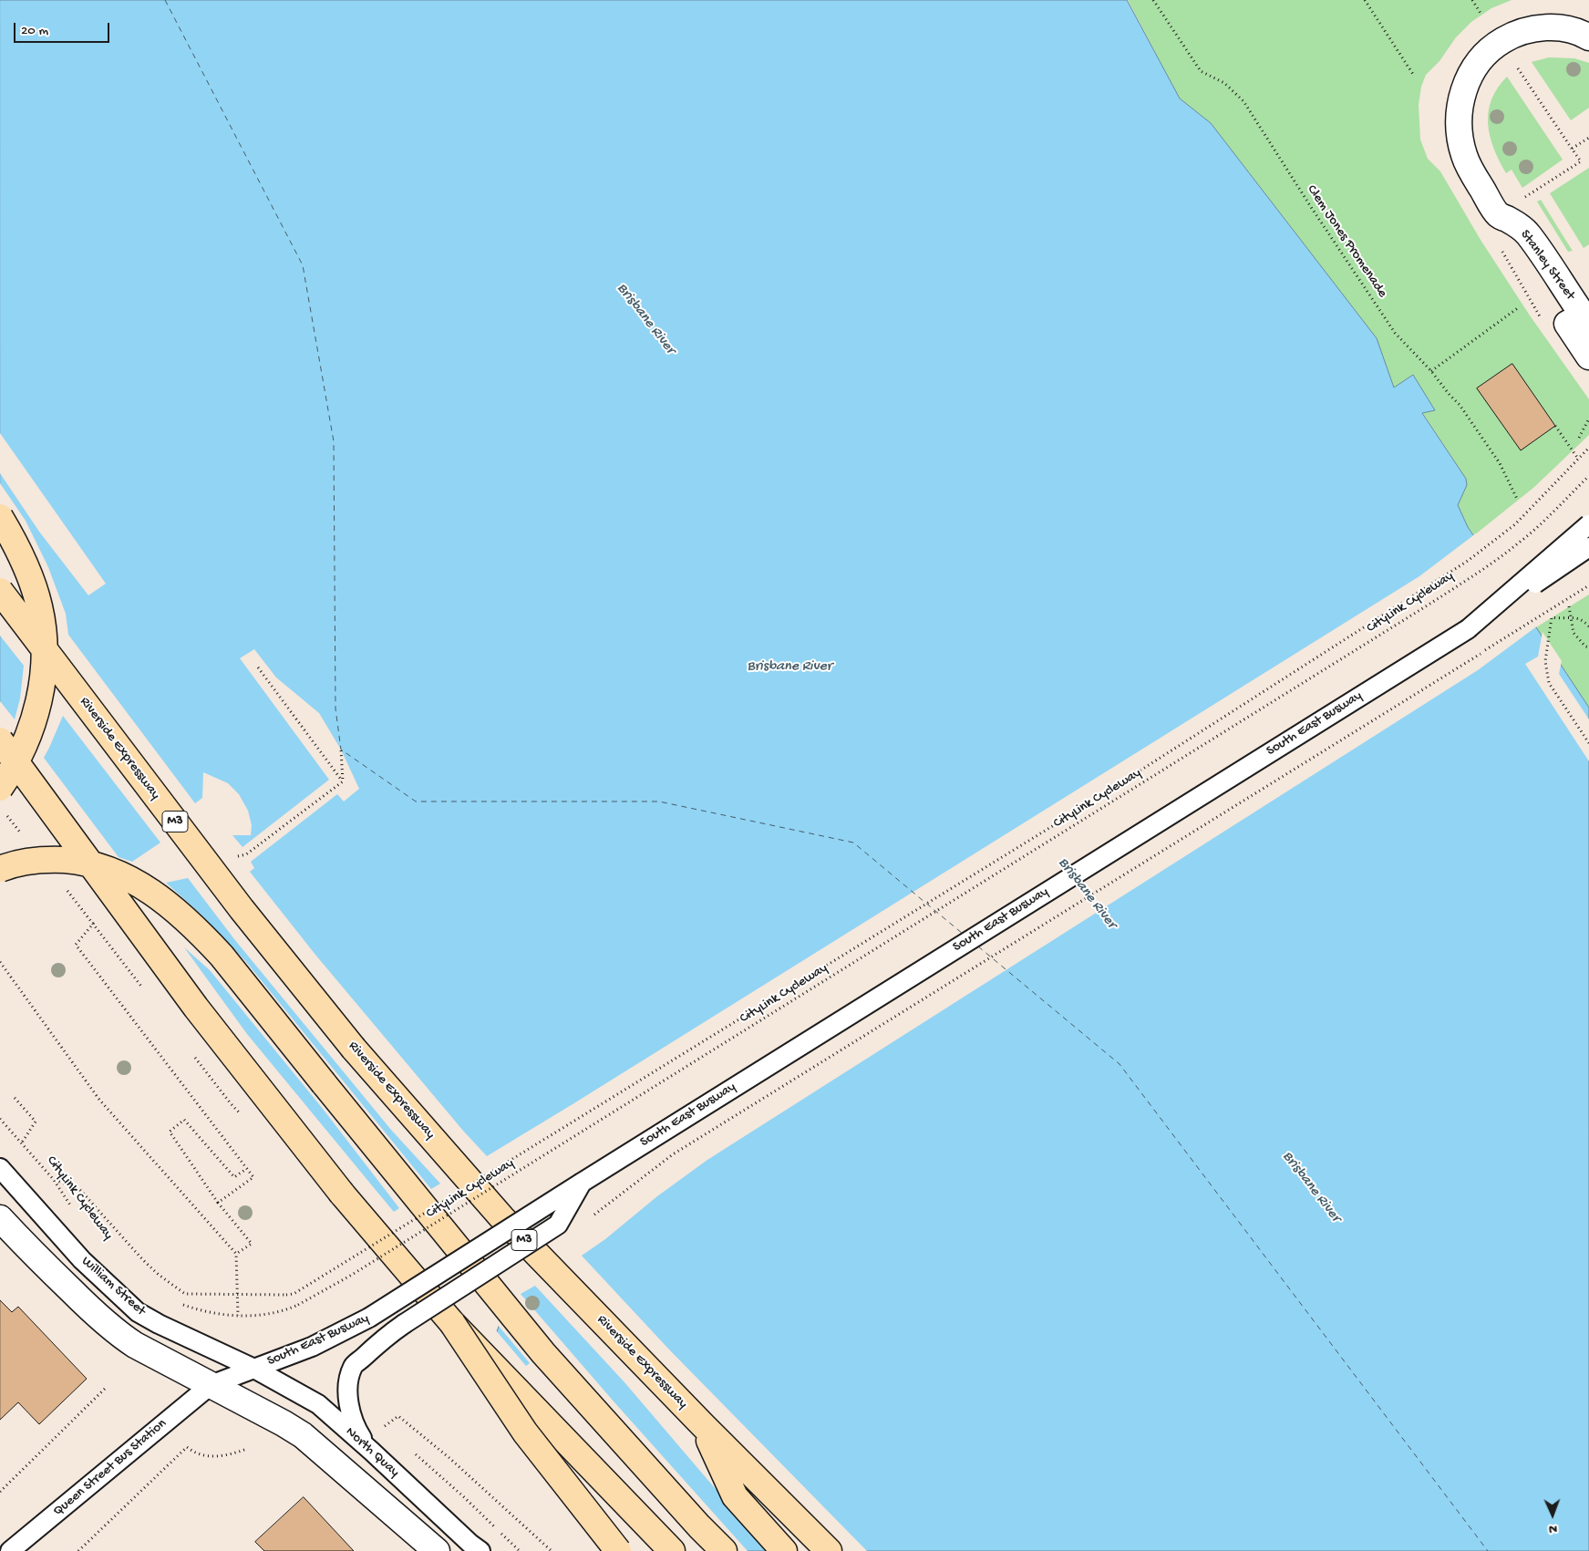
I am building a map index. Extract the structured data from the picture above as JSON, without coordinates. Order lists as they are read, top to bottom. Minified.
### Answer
{"streets":{"highway":["Riverside Expressway","M3"],"street":["Stanley Street"],"lane":["South East Busway","William Street","North Quay","Queen Street Bus Station"],"path":["Clem Jones Promenade","CityLink Cycleway"]},"crossings":[["South East Busway","William Street"],["South East Busway","North Quay"],["South East Busway","Queen Street Bus Station"],["Riverside Expressway","M3"],["William Street","North Quay"]],"water":["Brisbane River"],"scale_bar":"20 m","north":"bottom"}
